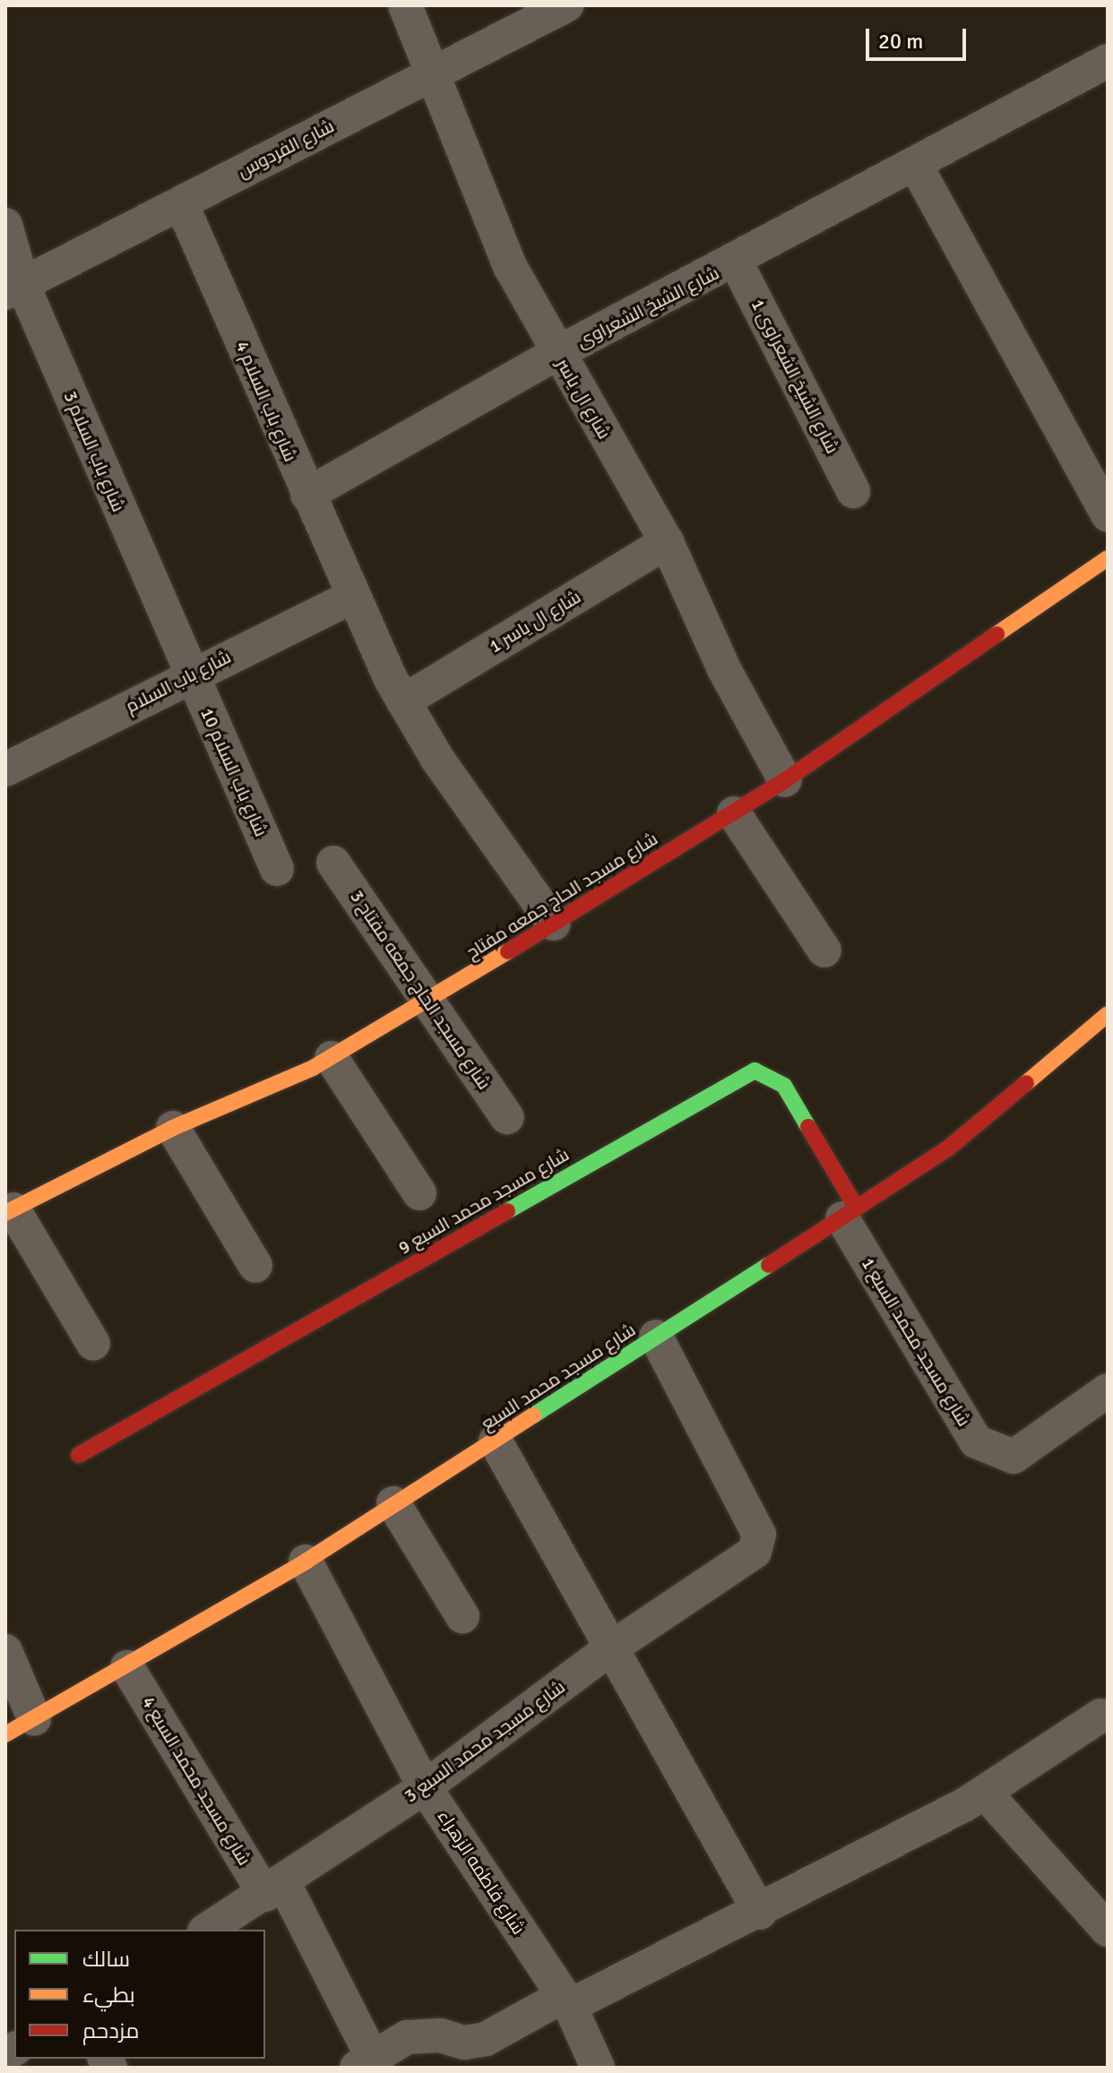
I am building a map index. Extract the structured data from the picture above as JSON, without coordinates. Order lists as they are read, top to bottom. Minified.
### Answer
{"streets":{"street":["شارع الفردوس","شارع الشيخ الشعراوى","شارع الشيخ الشعراوى 1","شارع ال ياسر","شارع باب السلام 4","شارع باب السلام 3","شارع ال ياسر 1","شارع باب السلام","شارع باب السلام 10","شارع مسجد الحاج جمعه مفتاح","شارع مسجد الحاج جمعه مفتاح 3","شارع مسجد محمد السبع 9","شارع مسجد محمد السبع 1","شارع مسجد محمد السبع","شارع مسجد محمد السبع 3","شارع مسجد محمد السبع 4","شارع فاطمه الزهراء"]},"crossings":[["شارع الفردوس","شارع ال ياسر"],["شارع الفردوس","شارع باب السلام 4"],["شارع الفردوس","شارع باب السلام 3"],["شارع الشيخ الشعراوى","شارع الشيخ الشعراوى 1"],["شارع الشيخ الشعراوى","شارع ال ياسر"],["شارع الشيخ الشعراوى","شارع باب السلام 4"],["شارع ال ياسر","شارع ال ياسر 1"],["شارع ال ياسر","شارع مسجد الحاج جمعه مفتاح"],["شارع باب السلام 4","شارع ال ياسر 1"],["شارع باب السلام 4","شارع باب السلام"],["شارع باب السلام 4","شارع مسجد الحاج جمعه مفتاح"],["شارع باب السلام 3","شارع باب السلام"],["شارع باب السلام 3","شارع باب السلام 10"],["شارع باب السلام","شارع باب السلام 10"],["شارع مسجد الحاج جمعه مفتاح","شارع مسجد الحاج جمعه مفتاح 3"],["شارع مسجد محمد السبع 9","شارع مسجد محمد السبع 1"],["شارع مسجد محمد السبع 9","شارع مسجد محمد السبع"],["شارع مسجد محمد السبع 1","شارع مسجد محمد السبع"],["شارع مسجد محمد السبع","شارع مسجد محمد السبع 3"],["شارع مسجد محمد السبع","شارع مسجد محمد السبع 4"],["شارع مسجد محمد السبع","شارع فاطمه الزهراء"],["شارع مسجد محمد السبع 3","شارع مسجد محمد السبع 4"],["شارع مسجد محمد السبع 3","شارع فاطمه الزهراء"]],"legend":["سالك","بطيء","مزدحم"],"scale_bar":"20 m"}
